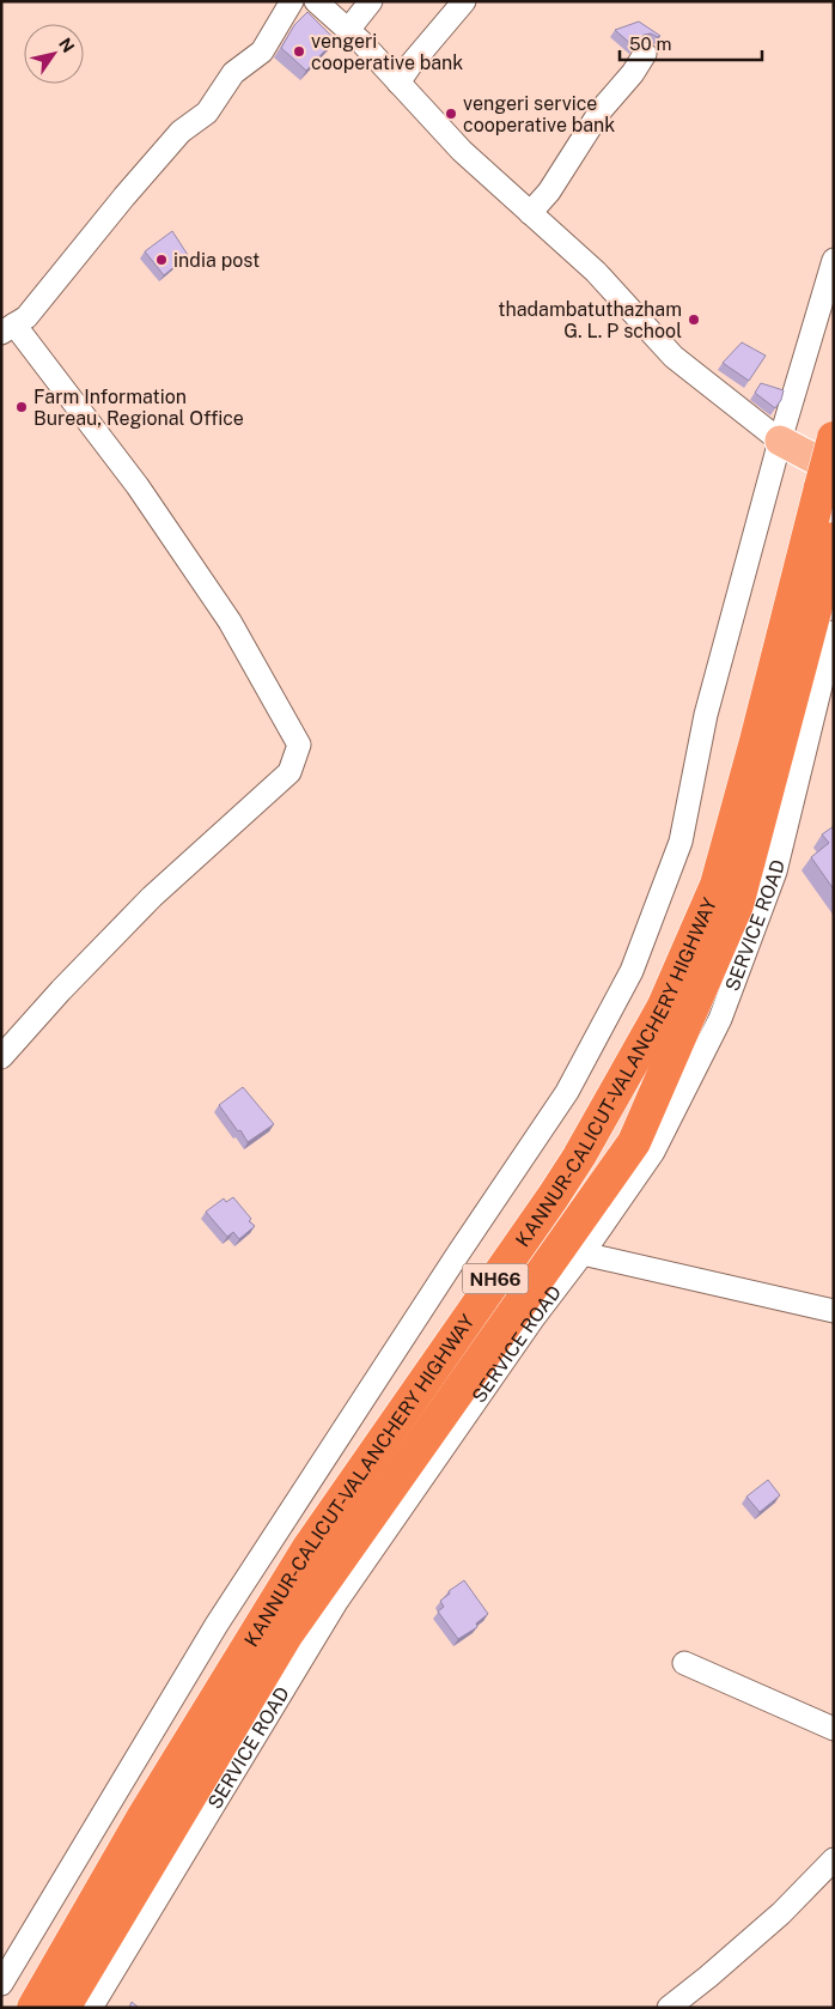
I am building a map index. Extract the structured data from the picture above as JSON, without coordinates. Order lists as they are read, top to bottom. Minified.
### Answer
{"streets":{"highway":["KANNUR-CALICUT-VALANCHERY HIGHWAY","NH66"],"street":["SERVICE ROAD"]},"places":["vengeri cooperative bank","vengeri service cooperative bank","india post","thadambatuthazham G. L. P school","Farm Information Bureau, Regional Office"],"scale_bar":"50 m","north":"top right"}
